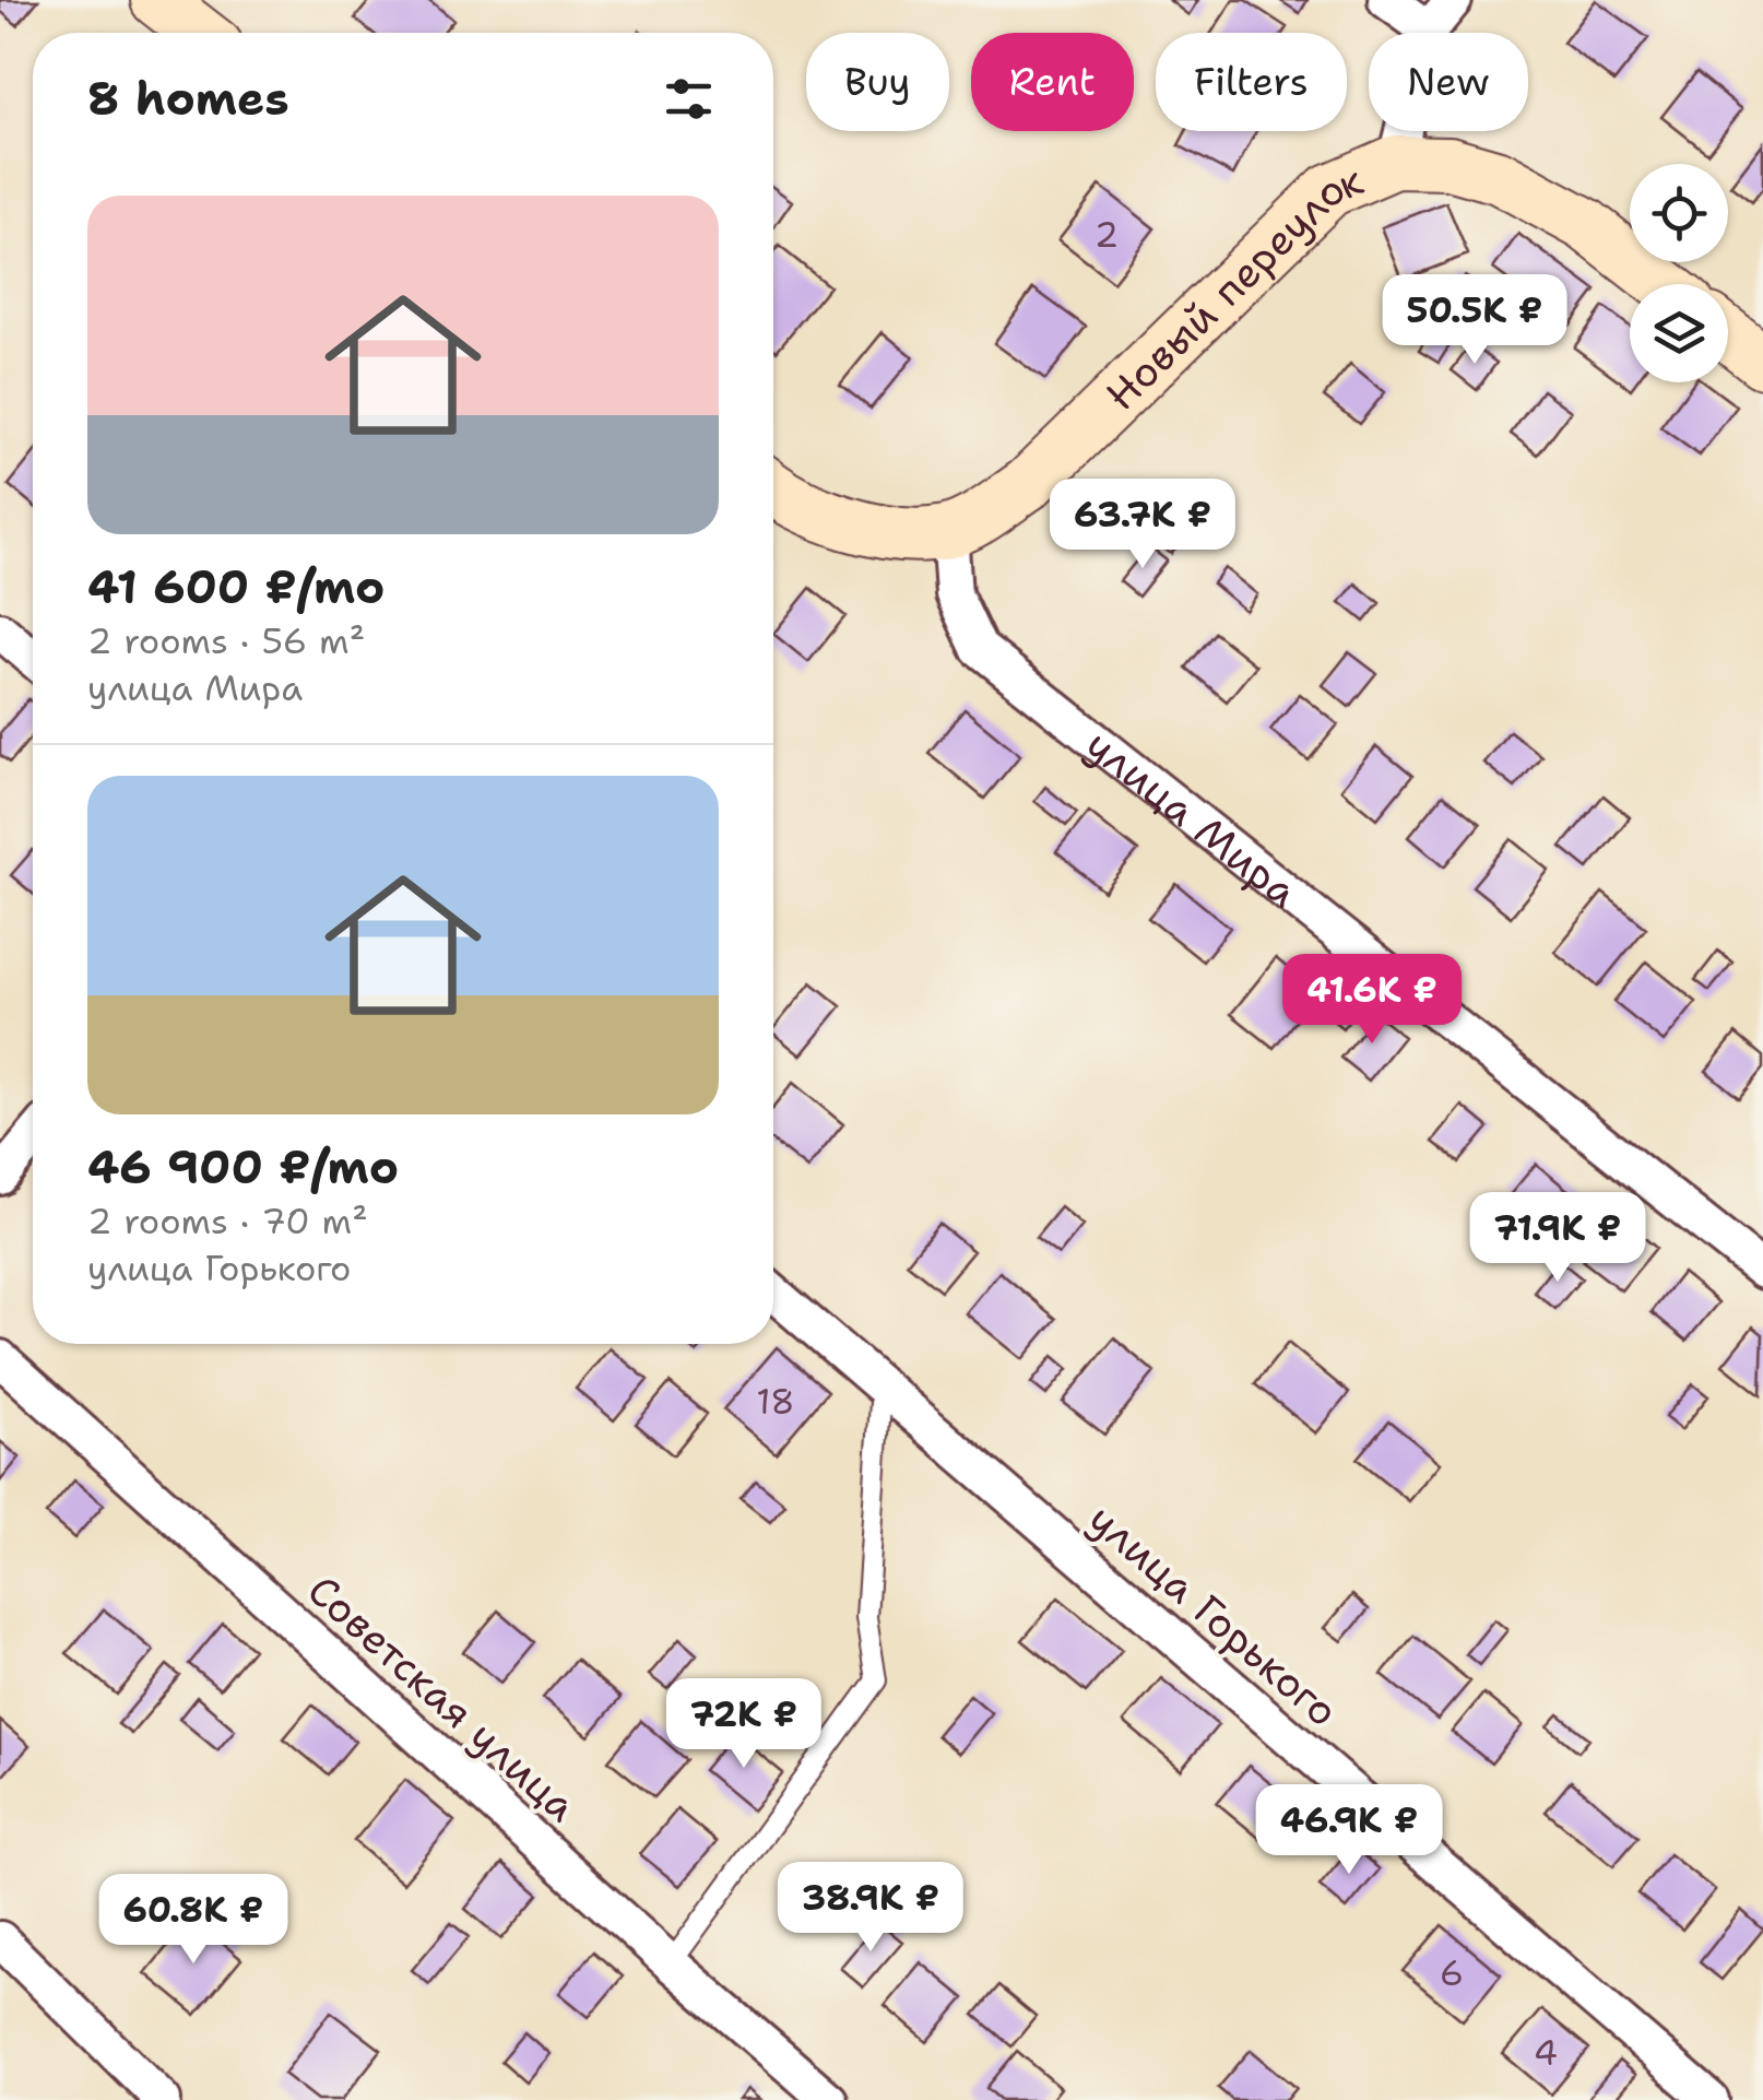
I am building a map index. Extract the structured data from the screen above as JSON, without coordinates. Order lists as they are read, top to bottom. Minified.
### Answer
{"streets":{"street":["Новый переулок","улица Мира","улица Горького","Советская улица"]},"crossings":[["Новый переулок","улица Мира"]],"house_numbers":["2","18","6","4"],"page":{"chip":["Buy","Rent","Filters","New"],"heading":"8 homes","list":[{"name":"41 600 ₽/mo","note":"2 rooms · 56 m² · улица Мира"},{"name":"46 900 ₽/mo","note":"2 rooms · 70 m² · улица Горького"}],"price":["50.5K ₽","63.7K ₽","41.6K ₽","71.9K ₽","72K ₽","46.9K ₽","38.9K ₽","60.8K ₽"]}}
